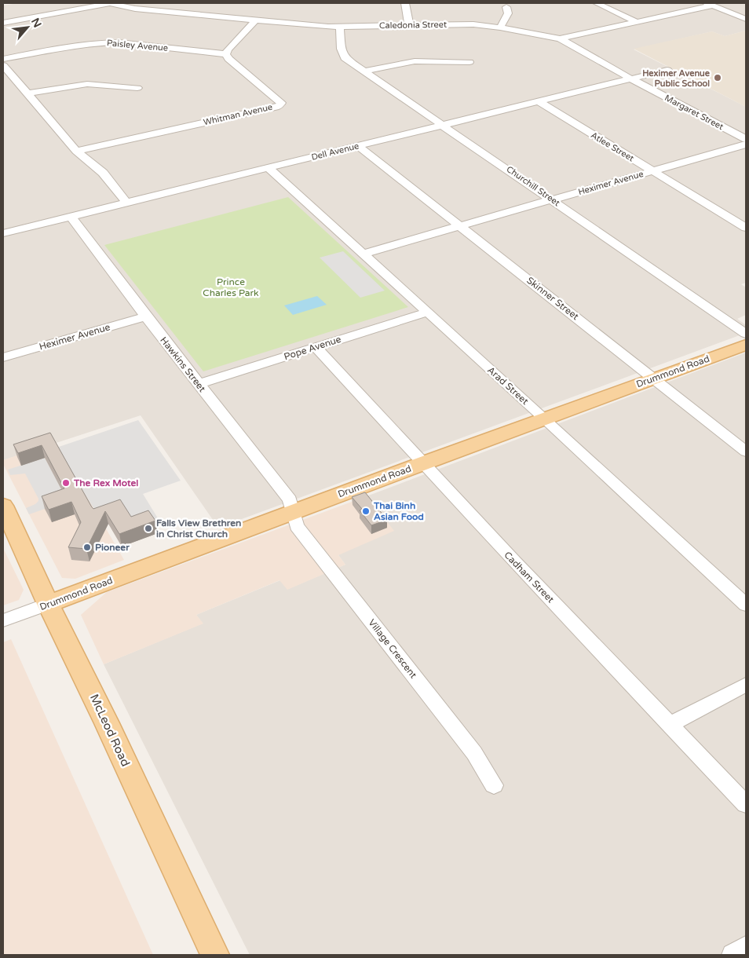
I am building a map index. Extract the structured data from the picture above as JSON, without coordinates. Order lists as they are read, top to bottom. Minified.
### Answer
{"streets":{"main road":["Drummond Road","McLeod Road"],"street":["Caledonia Street","Paisley Avenue","Margaret Street","Whitman Avenue","Atlee Street","Dell Avenue","Heximer Avenue","Churchill Street","Skinner Street","Pope Avenue","Hawkins Street","Arad Street","Cadham Street","Village Crescent"]},"crossings":[["Caledonia Street","Margaret Street"],["Caledonia Street","Churchill Street"],["Paisley Avenue","Whitman Avenue"],["Margaret Street","Dell Avenue"],["Atlee Street","Dell Avenue"],["Atlee Street","Heximer Avenue"],["Dell Avenue","Churchill Street"],["Dell Avenue","Skinner Street"],["Dell Avenue","Hawkins Street"],["Dell Avenue","Arad Street"],["Heximer Avenue","Churchill Street"],["Heximer Avenue","Skinner Street"],["Heximer Avenue","Hawkins Street"],["Heximer Avenue","Arad Street"],["Skinner Street","Drummond Road"],["Pope Avenue","Hawkins Street"],["Pope Avenue","Arad Street"],["Pope Avenue","Cadham Street"],["Hawkins Street","Drummond Road"],["Hawkins Street","Village Crescent"],["Drummond Road","Arad Street"],["Drummond Road","Cadham Street"],["Drummond Road","Village Crescent"],["Drummond Road","McLeod Road"]],"parks":["Prince Charles Park"],"places":["Heximer Avenue Public School","The Rex Motel","Thai Binh Asian Food","Falls View Brethren in Christ Church","Pioneer"],"north":"top right"}
